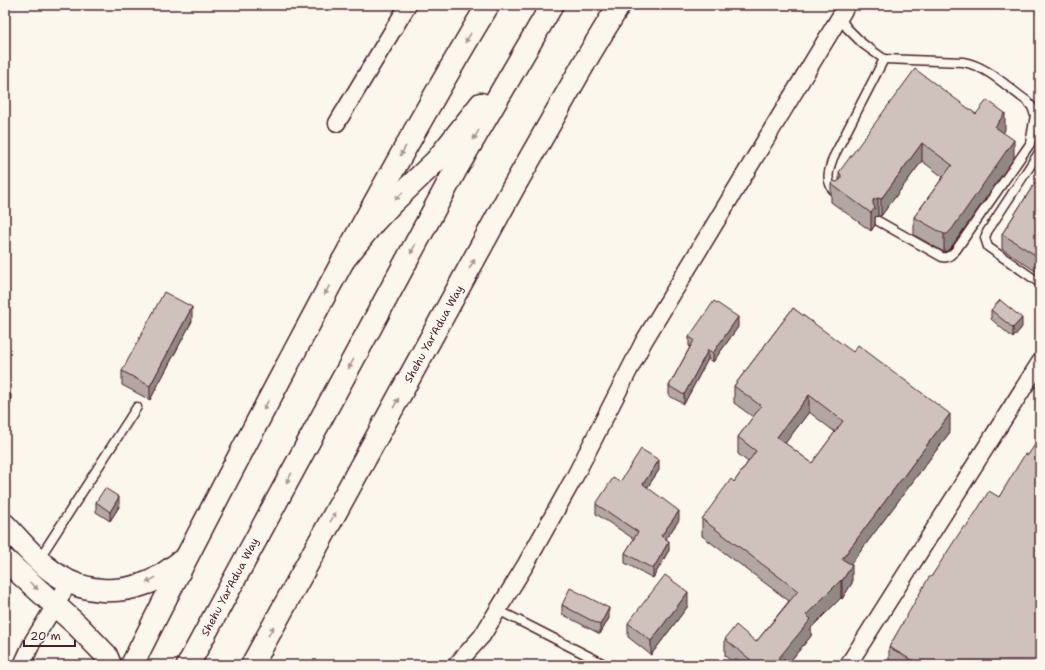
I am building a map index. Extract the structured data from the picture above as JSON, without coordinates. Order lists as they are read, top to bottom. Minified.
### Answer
{"streets":{"main road":["Shehu Yar'Adua Way"]},"scale_bar":"20 m"}
